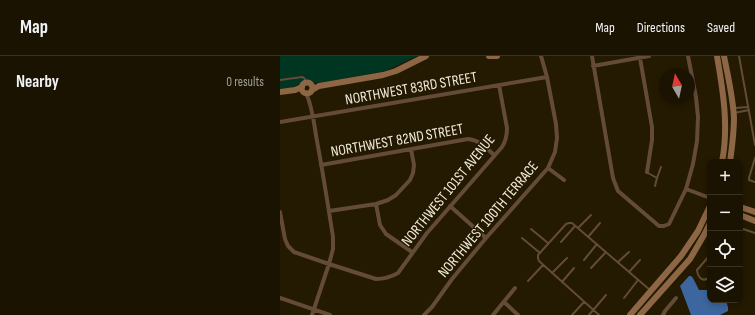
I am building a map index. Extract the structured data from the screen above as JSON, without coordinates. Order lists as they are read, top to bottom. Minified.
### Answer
{"streets":{"street":["NORTHWEST 83RD STREET","NORTHWEST 82ND STREET","NORTHWEST 101ST AVENUE","NORTHWEST 100TH TERRACE"]},"crossings":[["NORTHWEST 83RD STREET","NORTHWEST 101ST AVENUE"],["NORTHWEST 83RD STREET","NORTHWEST 100TH TERRACE"],["NORTHWEST 82ND STREET","NORTHWEST 101ST AVENUE"]],"north":"top","page":{"header":"Map","nav":["Map","Directions","Saved"],"heading":["Nearby","0 results"],"map_buttons":["+","−"]}}
